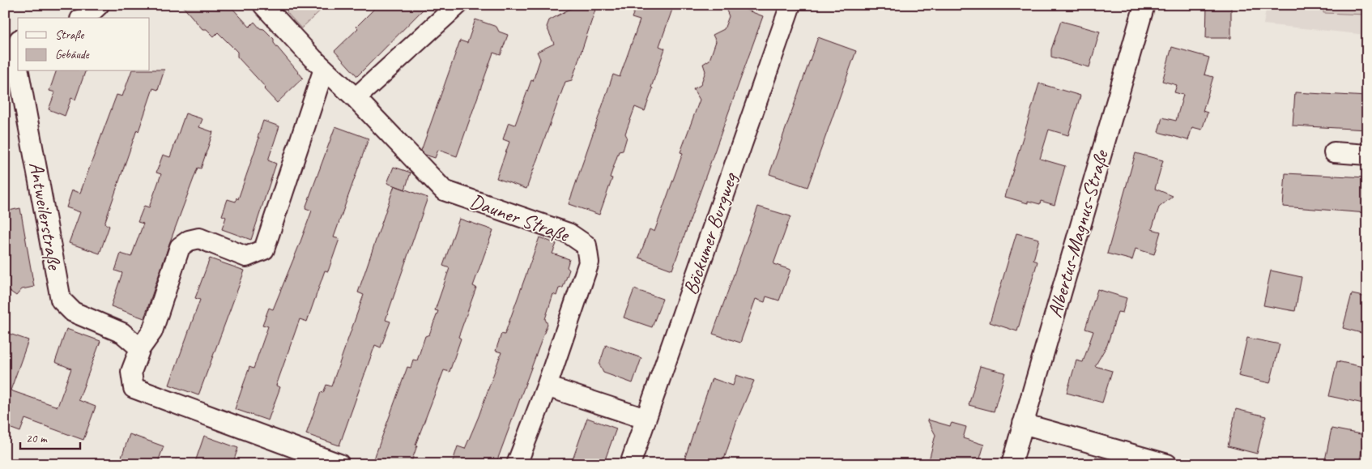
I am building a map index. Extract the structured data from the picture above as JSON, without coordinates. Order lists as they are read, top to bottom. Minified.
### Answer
{"streets":{"street":["Antweilerstraße","Dauner Straße","Böckumer Burgweg","Albertus-Magnus-Straße"]},"legend":["Straße","Gebäude"],"scale_bar":"20 m"}
